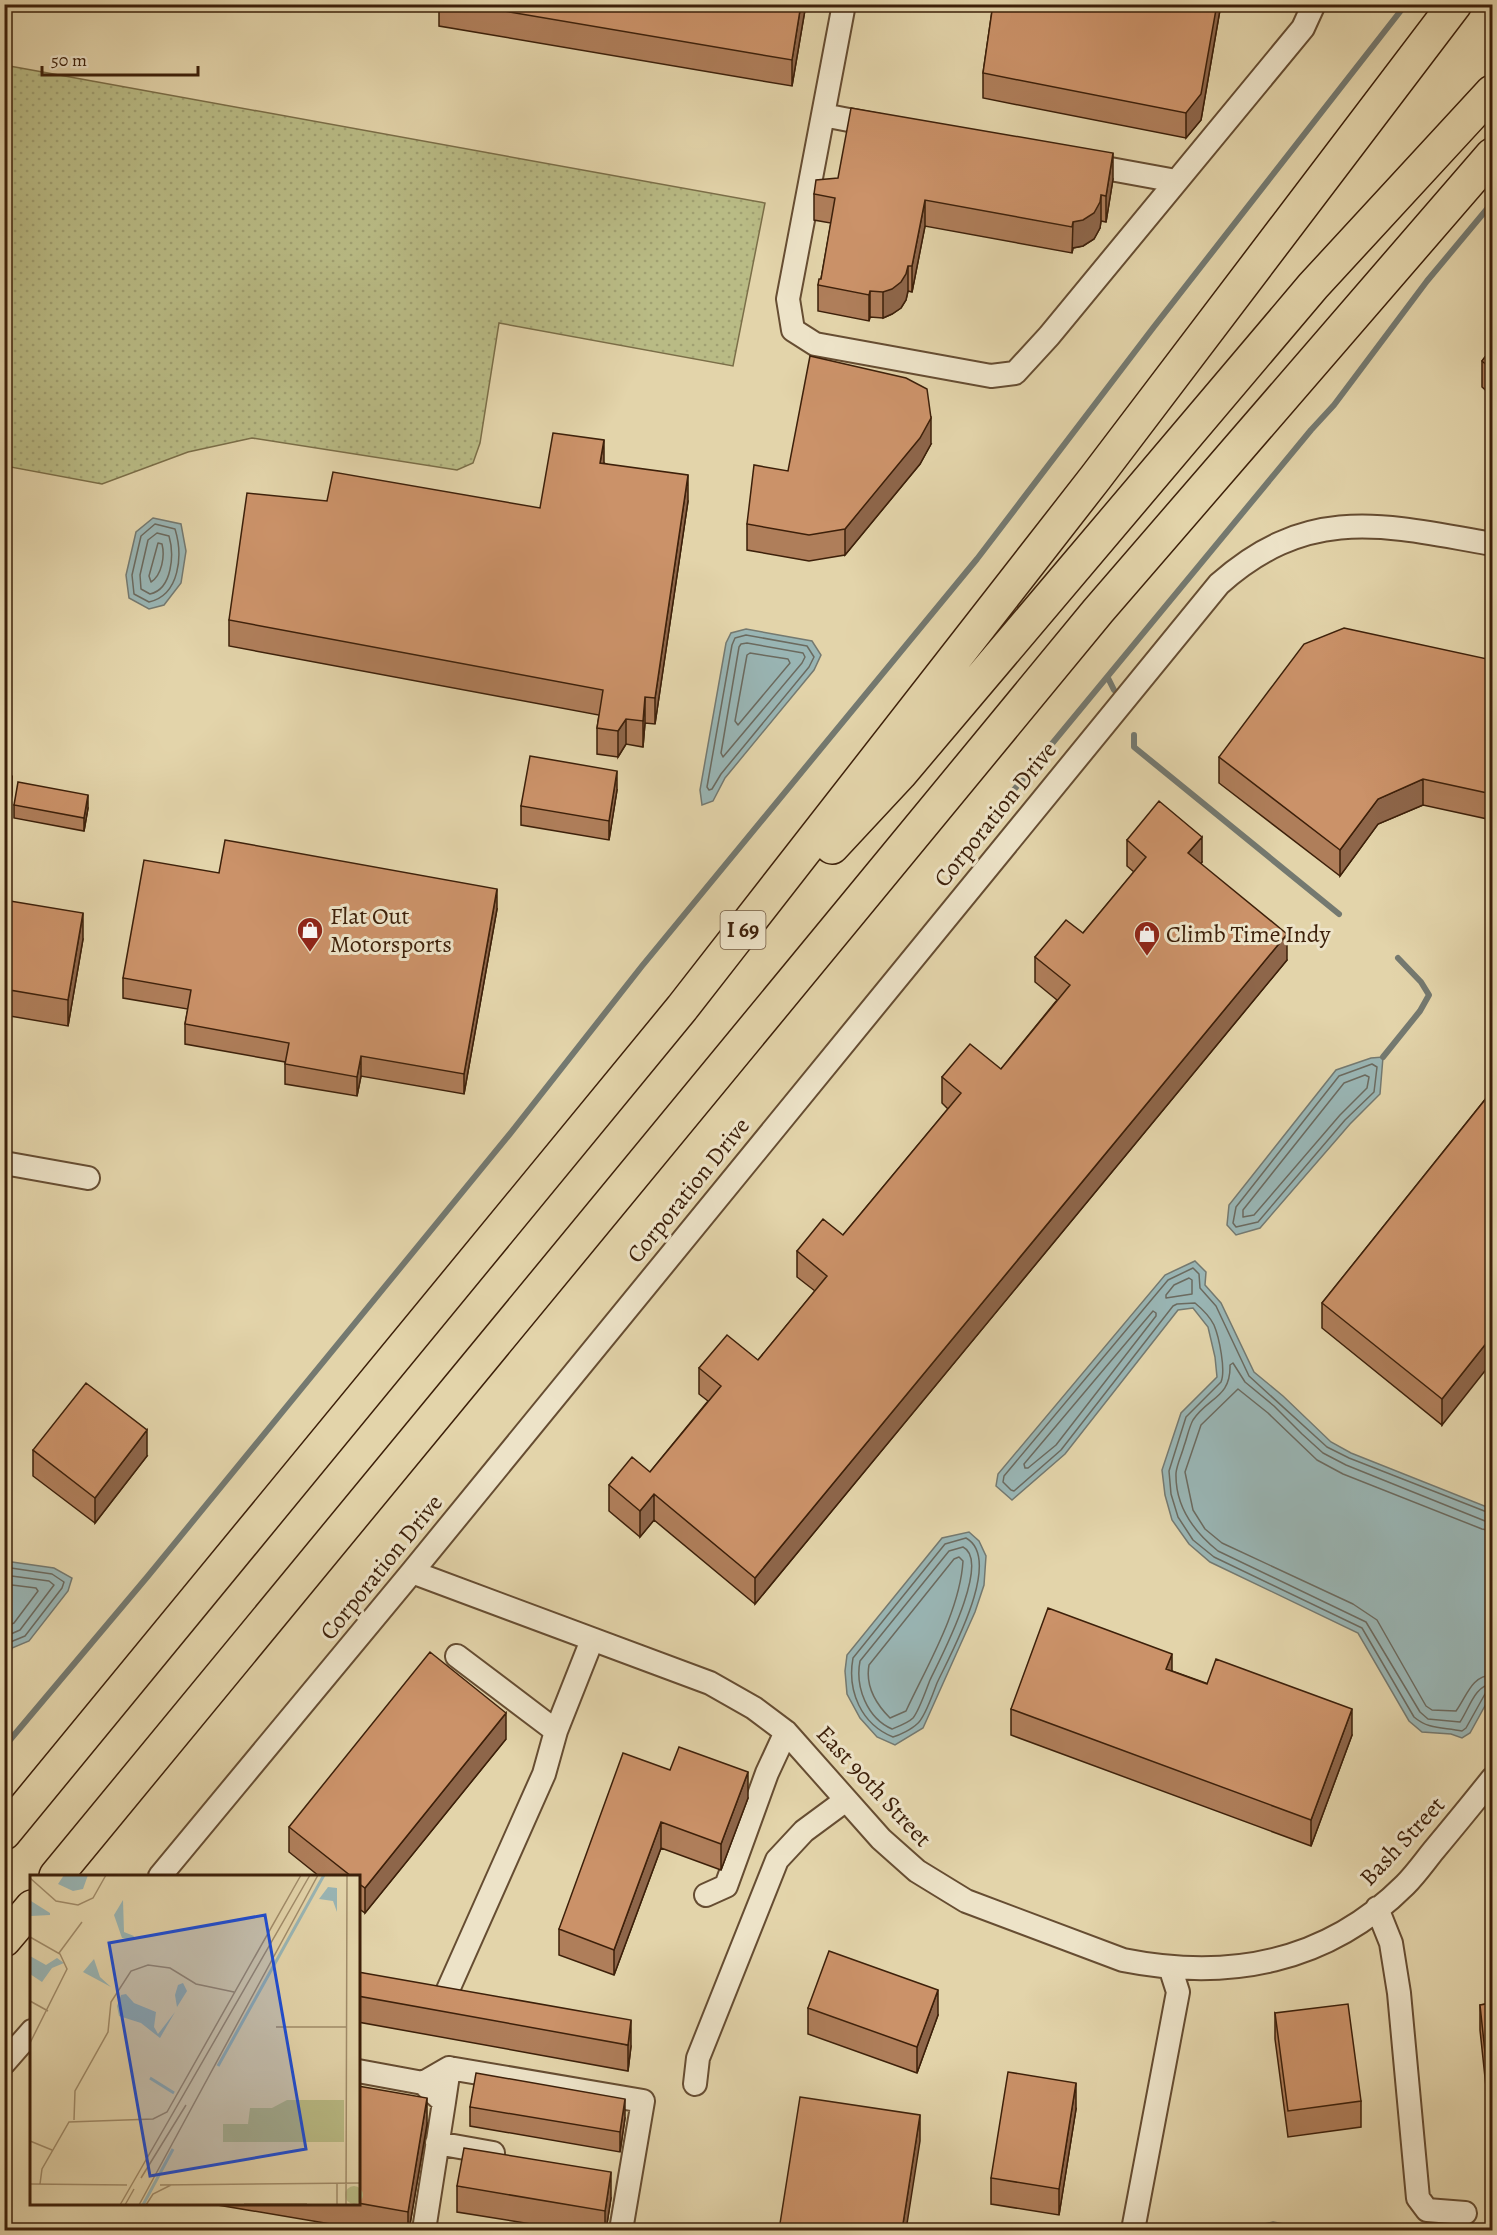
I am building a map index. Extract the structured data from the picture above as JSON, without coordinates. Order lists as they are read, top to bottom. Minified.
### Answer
{"streets":{"highway":["I 69"],"street":["Corporation Drive","East 90th Street","Bash Street"]},"crossings":[["Corporation Drive","East 90th Street"],["East 90th Street","Bash Street"]],"places":{"shop":["Flat Out Motorsports","Climb Time Indy"]},"scale_bar":"50 m"}
